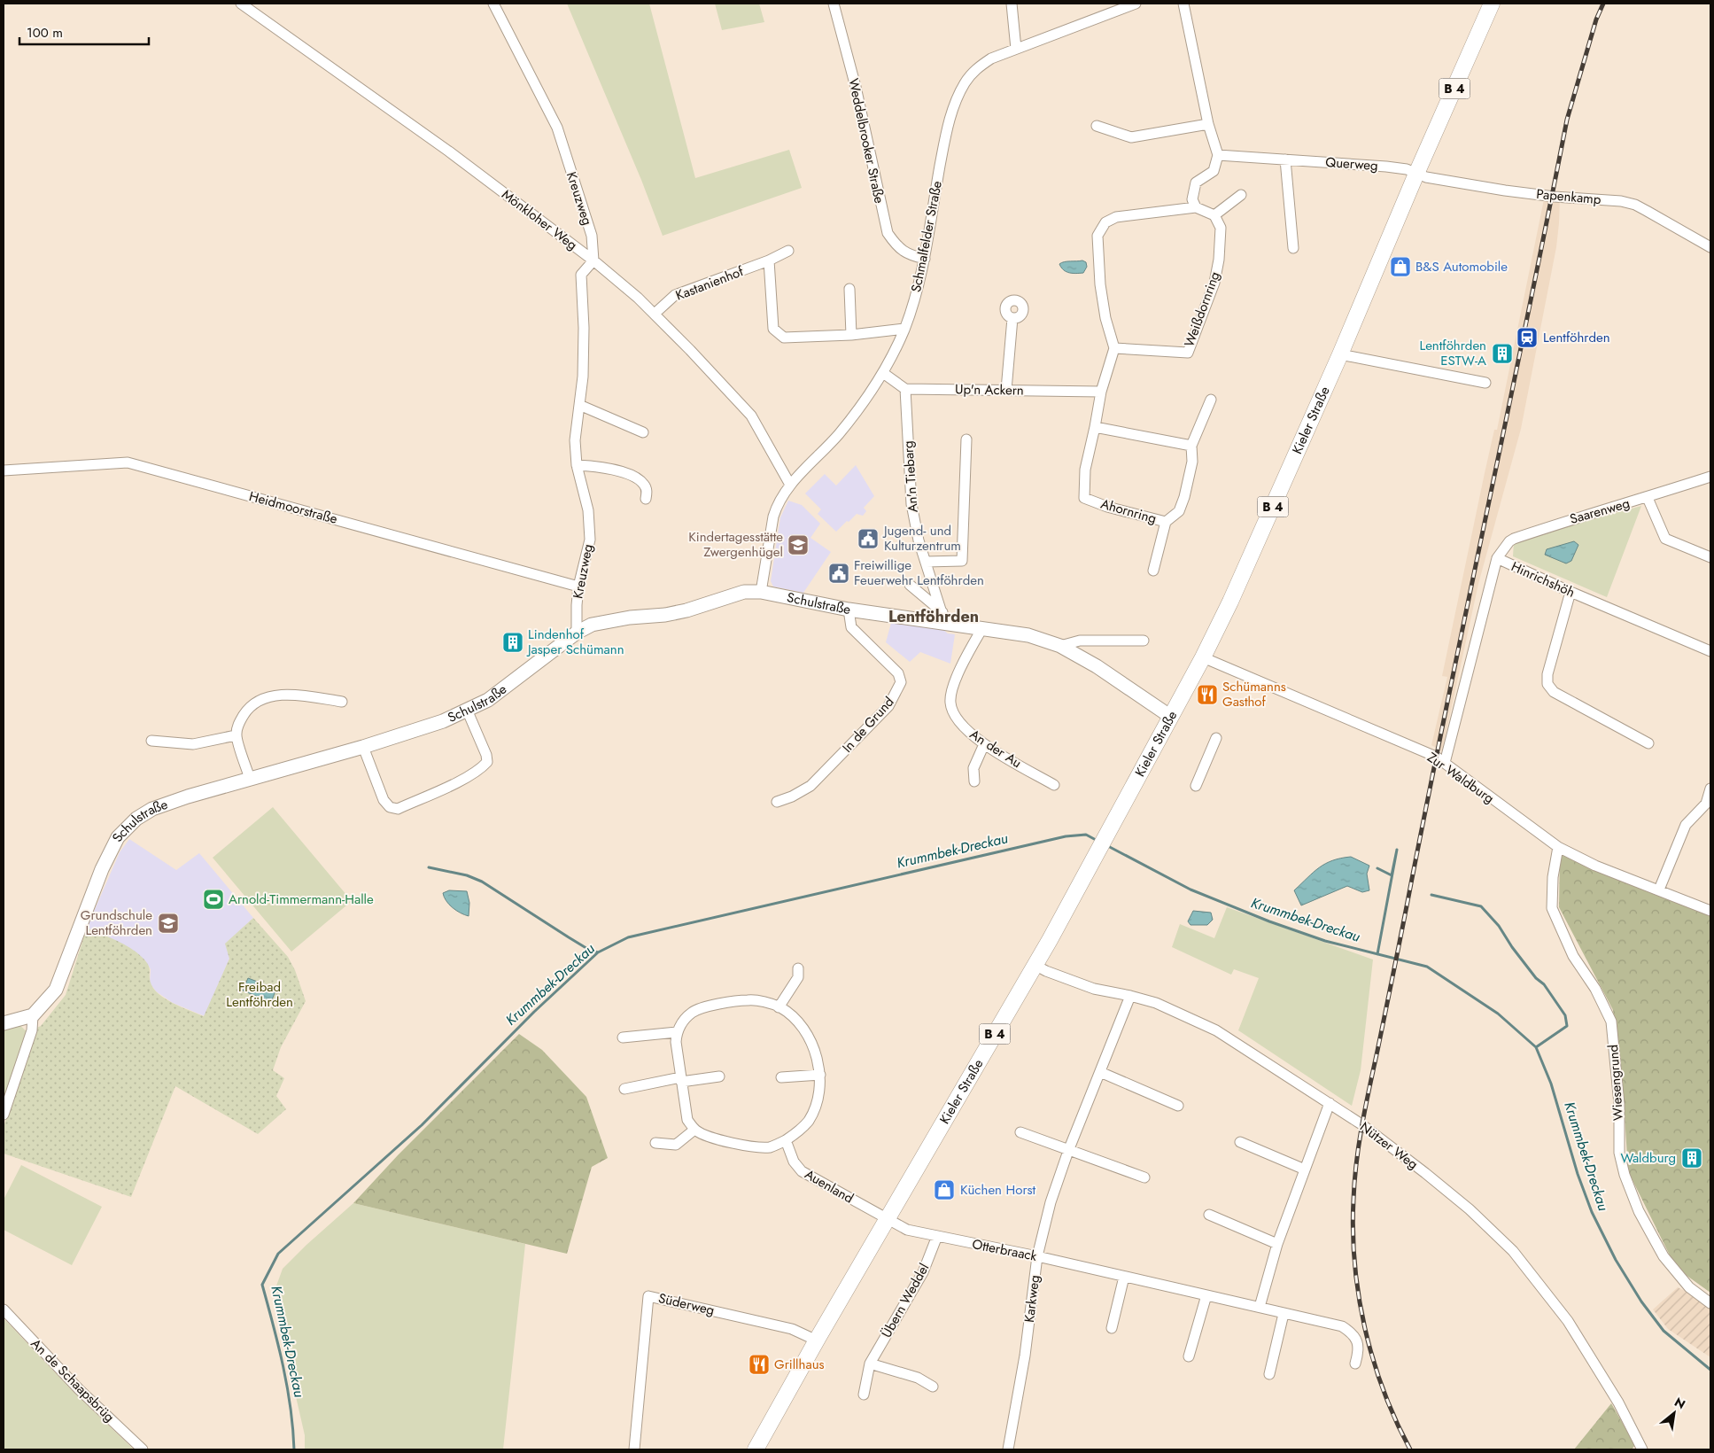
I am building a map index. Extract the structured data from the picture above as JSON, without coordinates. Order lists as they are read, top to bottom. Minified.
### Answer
{"streets":{"main road":["B 4","Kieler Straße"],"street":["Weddelbrooker Straße","Querweg","Papenkamp","Kreuzweg","Mönkloher Weg","Schmalfelder Straße","Kastanienhof","Weißdornring","Up'n Ackern","An'n Tiebarg","Heidmoorstraße","Ahornring","Saarenweg","Hinrichshöh","Schulstraße","In de Grund","An der Au","Zur Waldburg","Wiesengrund","Nützer Weg","Auenland","Otterbraack","Karkweg","Übern Weddel","Süderweg","An de Schaapsbrüg"]},"crossings":[["Weddelbrooker Straße","Schmalfelder Straße"],["Querweg","Papenkamp"],["Querweg","Kieler Straße"],["Papenkamp","Kieler Straße"],["Kreuzweg","Mönkloher Weg"],["Kreuzweg","Heidmoorstraße"],["Kreuzweg","Schulstraße"],["Mönkloher Weg","Schmalfelder Straße"],["Mönkloher Weg","Kastanienhof"],["Schmalfelder Straße","Schulstraße"],["Up'n Ackern","An'n Tiebarg"],["Up'n Ackern","Ahornring"],["Kieler Straße","Schulstraße"],["Kieler Straße","Zur Waldburg"],["Kieler Straße","Nützer Weg"],["Kieler Straße","Auenland"],["Kieler Straße","Otterbraack"],["Kieler Straße","Süderweg"],["An'n Tiebarg","Schulstraße"],["Saarenweg","Hinrichshöh"],["Hinrichshöh","Zur Waldburg"],["Schulstraße","In de Grund"],["Schulstraße","An der Au"],["Zur Waldburg","Wiesengrund"],["Nützer Weg","Karkweg"],["Auenland","Otterbraack"],["Otterbraack","Karkweg"],["Otterbraack","Übern Weddel"]],"districts":["Lentföhrden"],"water":["Krummbek-Dreckau"],"parks":["Freibad Lentföhrden"],"places":{"shop":["B&S Automobile","Küchen Horst"],"station":["Lentföhrden"],"building":["Lentföhrden ESTW-A","Lindenhof Jasper Schümann","Waldburg"],"public building":["Jugend- und Kulturzentrum","Freiwillige Feuerwehr Lentföhrden"],"school or university":["Kindertagesstätte Zwergenhügel","Grundschule Lentföhrden"],"restaurant":["Schümanns Gasthof","Grillhaus"],"sports":["Arnold-Timmermann-Halle"]},"scale_bar":"100 m","north":"top right"}
